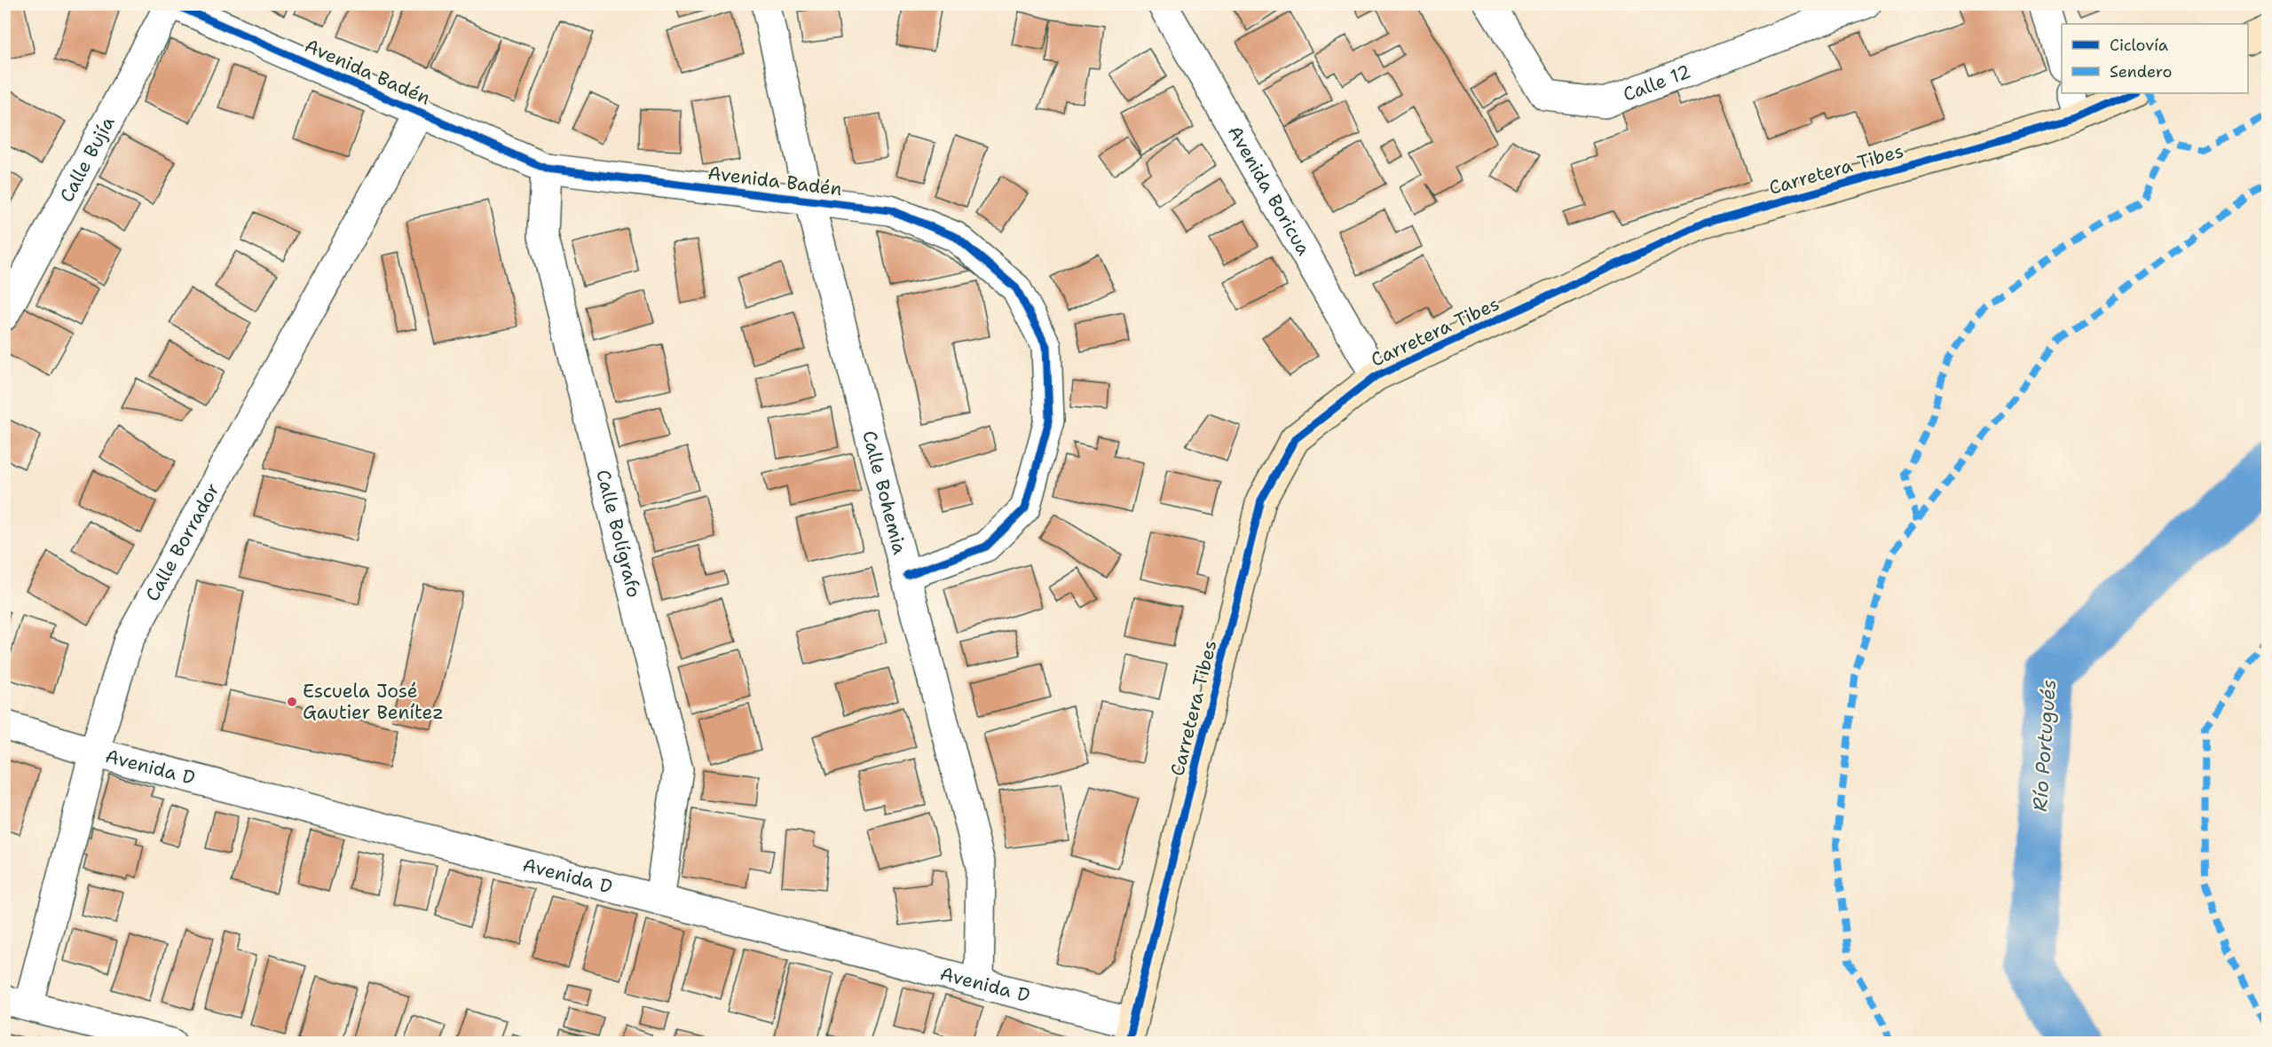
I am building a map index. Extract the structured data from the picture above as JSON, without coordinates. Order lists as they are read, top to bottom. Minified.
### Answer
{"streets":{"street":["Avenida Badén","Calle 12","Calle Bujía","Carretera Tibes","Avenida Boricua","Calle Bohemia","Calle Bolígrafo","Calle Borrador","Avenida D"]},"crossings":[["Avenida Badén","Calle Bujía"],["Avenida Badén","Calle Bohemia"],["Avenida Badén","Calle Bolígrafo"],["Avenida Badén","Calle Borrador"],["Carretera Tibes","Avenida Boricua"],["Carretera Tibes","Avenida D"],["Calle Bohemia","Avenida D"],["Calle Bolígrafo","Avenida D"],["Calle Borrador","Avenida D"]],"water":["Río Portugués"],"places":["Escuela José Gautier Benítez"],"legend":["Ciclovía","Sendero"]}
